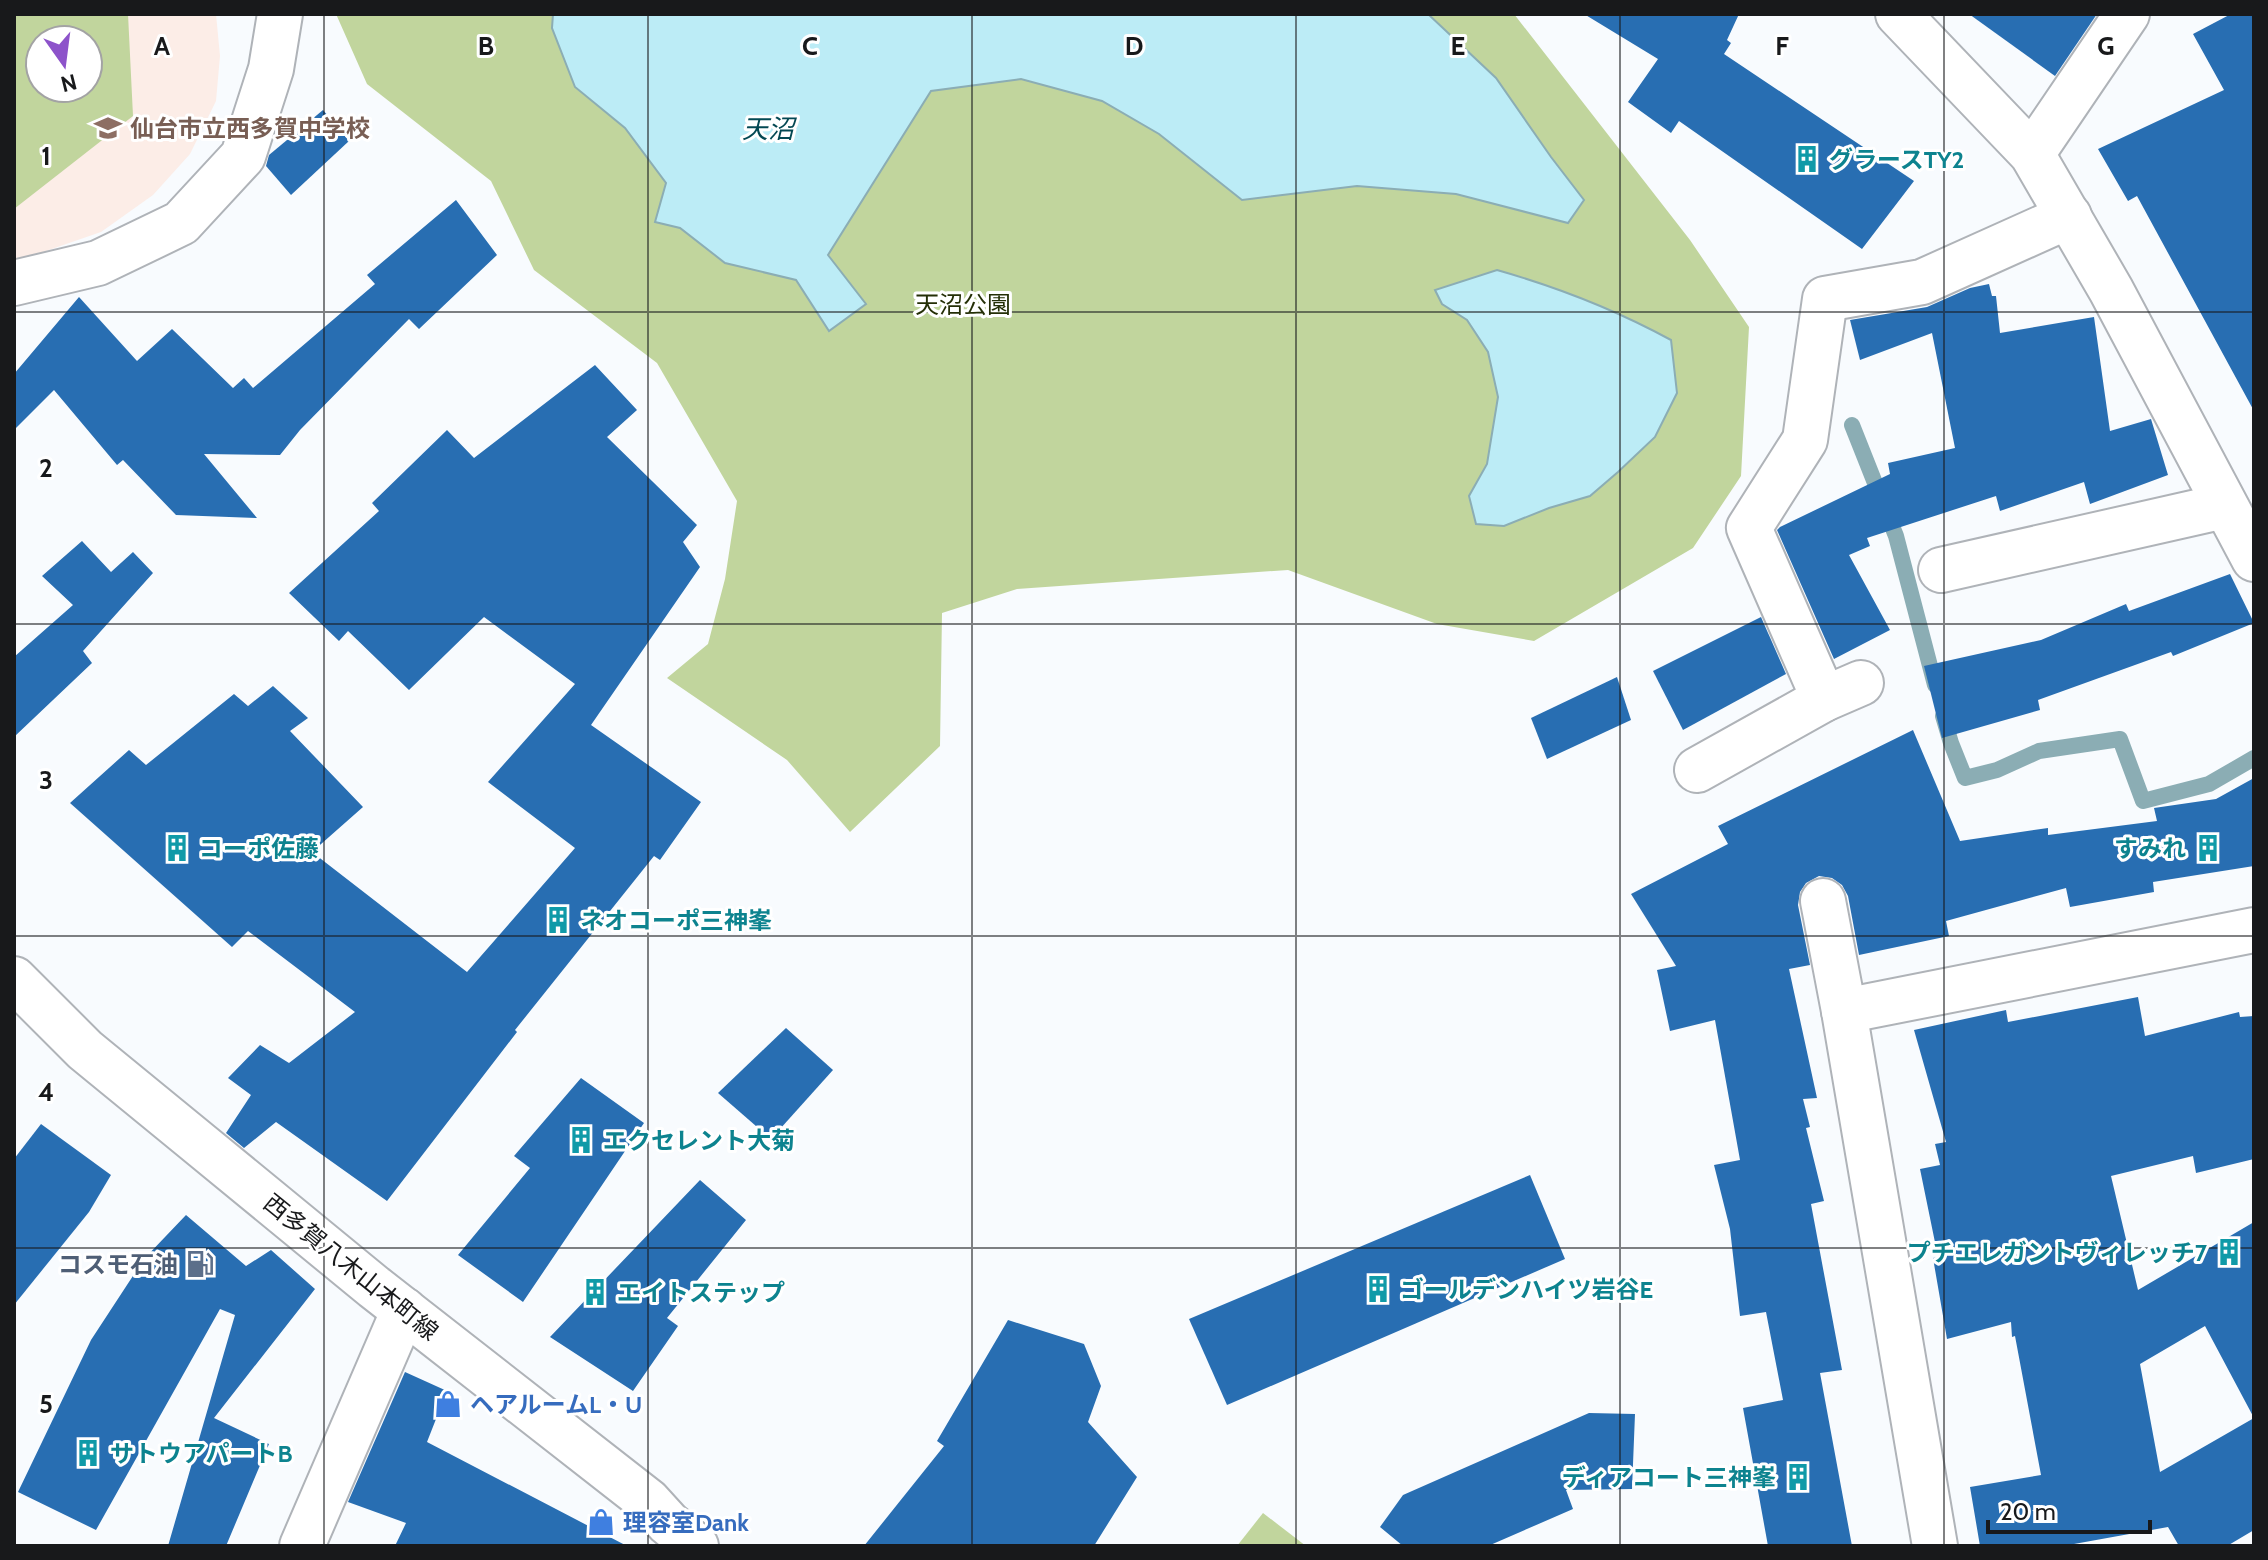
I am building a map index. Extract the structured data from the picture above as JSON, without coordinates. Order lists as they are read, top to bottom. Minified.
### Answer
{"streets":{"street":["西多賀八木山本町線"]},"water":["天沼"],"parks":["天沼公園"],"places":{"school or university":["仙台市立西多賀中学校"],"building":["グラースTY2","コーポ佐藤","すみれ","ネオコーポ三神峯","エクセレント大菊","プチエレガントヴィレッチ7","ゴールデンハイツ岩谷E","エイトステップ","サトウアパートB","ディアコート三神峯"],"fuel station":["コスモ石油"],"shop":["ヘアルームL・U","理容室Dank"]},"scale_bar":"20 m","north":"bottom","grid":{"columns":["A","B","C","D","E","F","G"],"rows":["1","2","3","4","5"]}}
